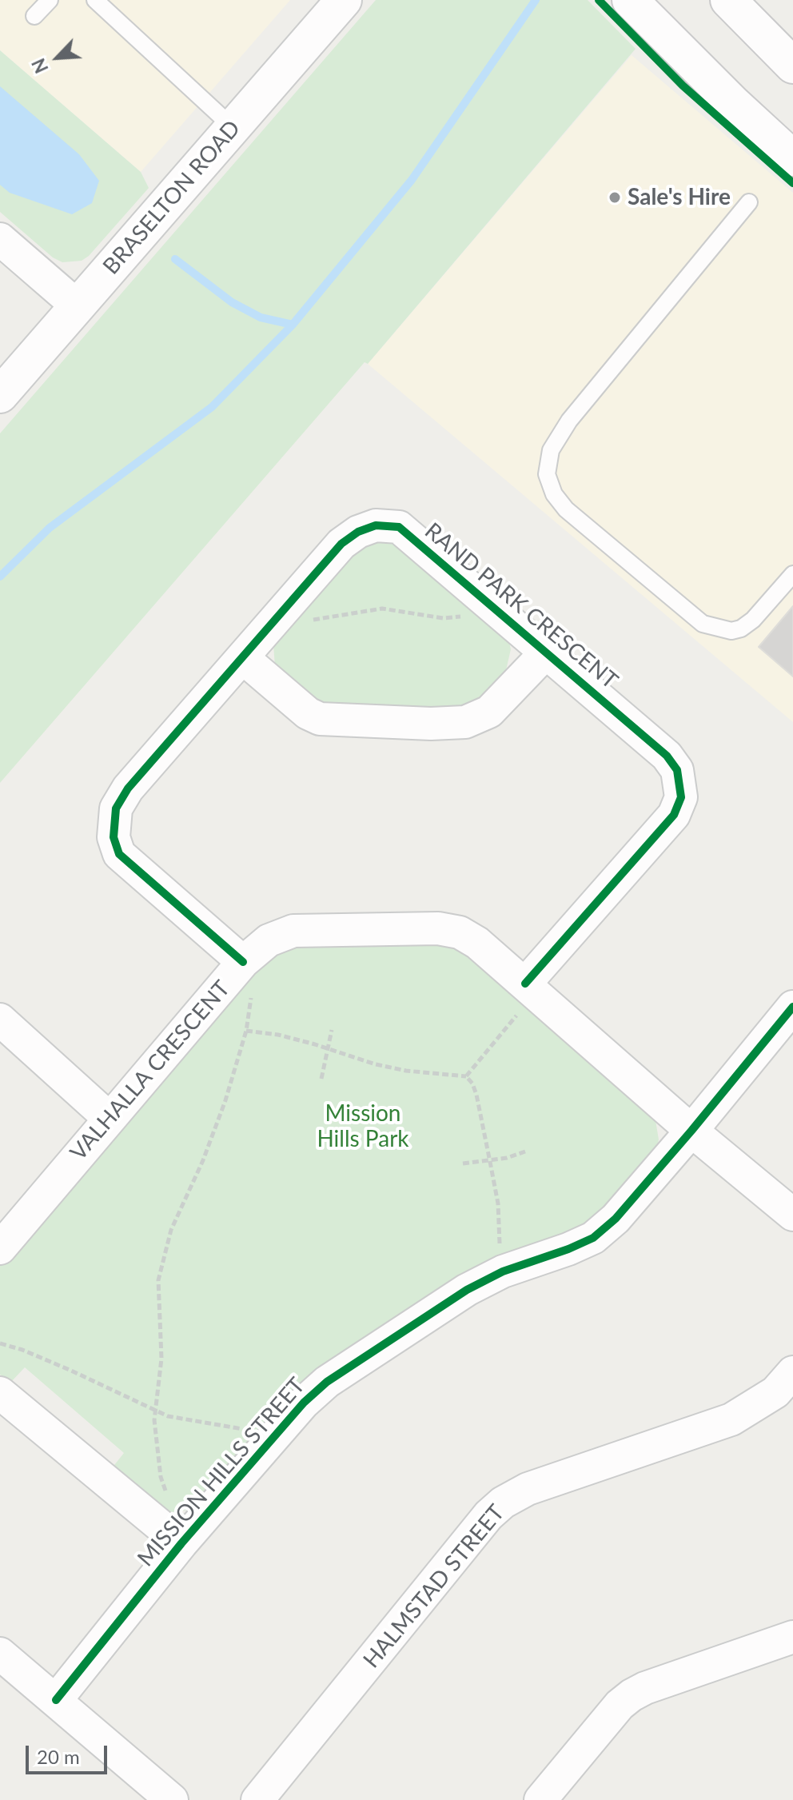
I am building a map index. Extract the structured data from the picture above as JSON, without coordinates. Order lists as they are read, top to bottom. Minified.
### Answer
{"streets":{"street":["BRASELTON ROAD","RAND PARK CRESCENT","VALHALLA CRESCENT","MISSION HILLS STREET","HALMSTAD STREET"]},"crossings":[["RAND PARK CRESCENT","VALHALLA CRESCENT"],["VALHALLA CRESCENT","MISSION HILLS STREET"]],"parks":["Mission Hills Park"],"places":["Sale's Hire"],"scale_bar":"20 m","north":"bottom left"}
